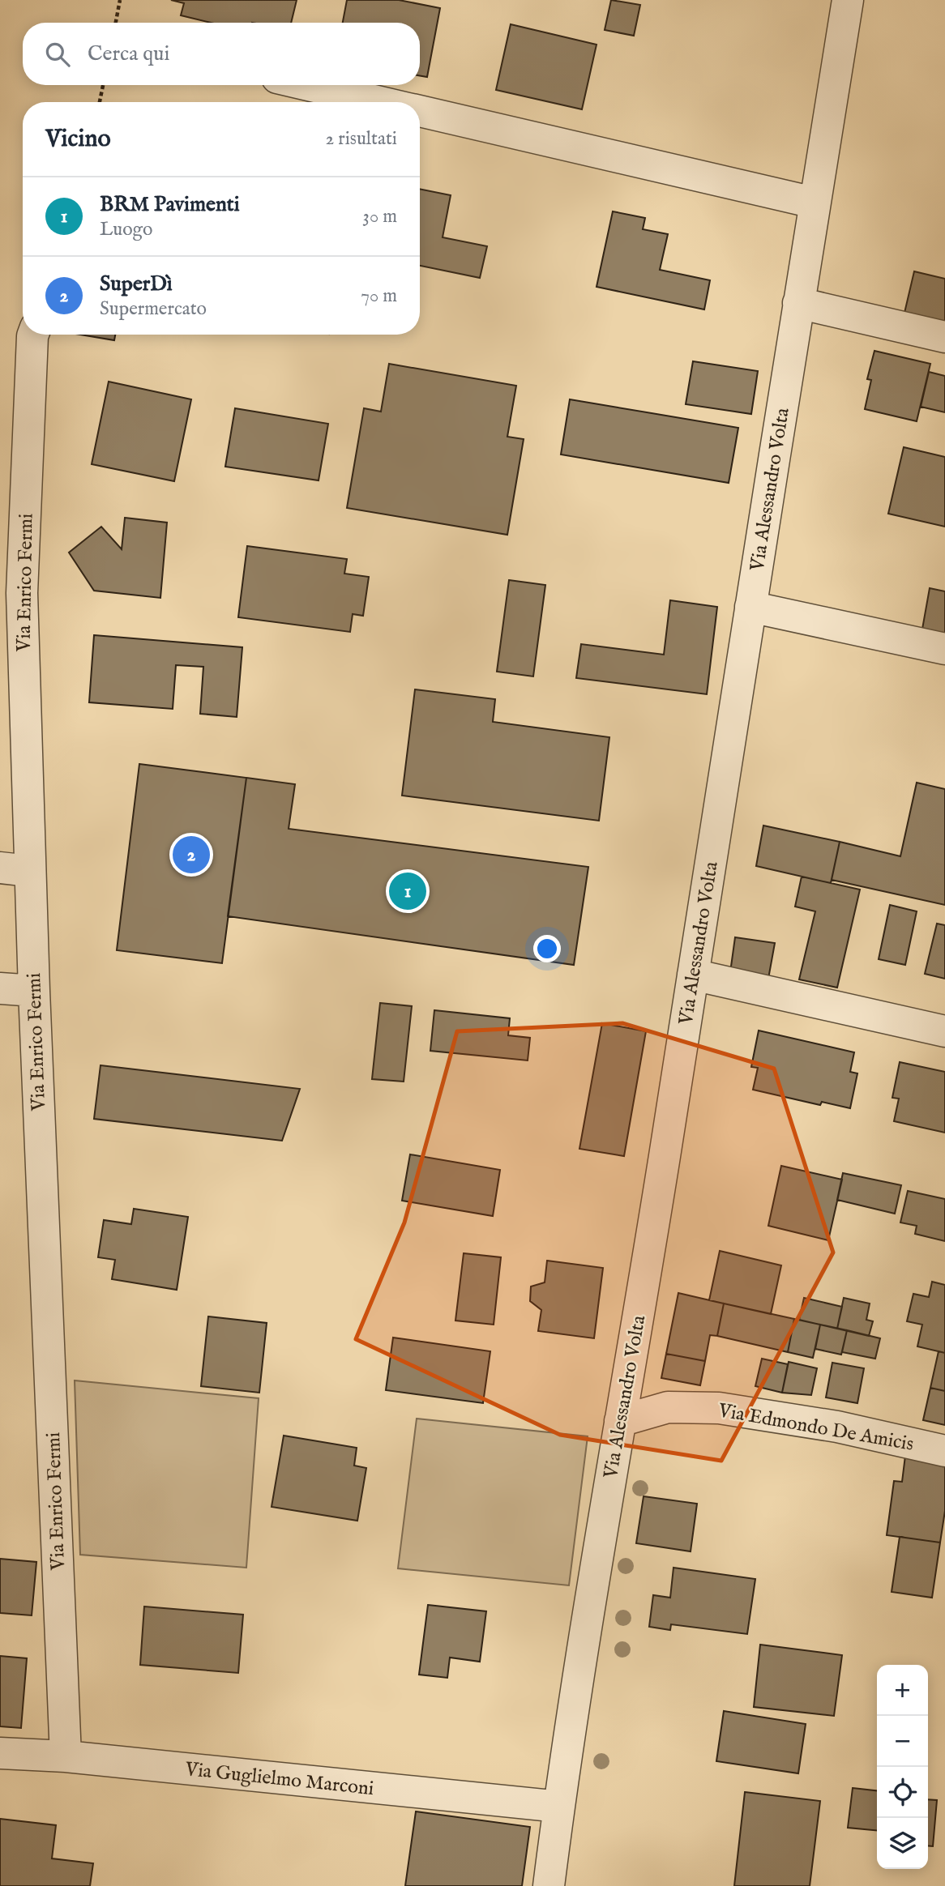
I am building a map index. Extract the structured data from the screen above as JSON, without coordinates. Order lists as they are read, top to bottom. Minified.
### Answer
{"streets":{"street":["Via Alessandro Volta","Via Enrico Fermi","Via Edmondo De Amicis","Via Guglielmo Marconi"]},"crossings":[["Via Alessandro Volta","Via Edmondo De Amicis"],["Via Alessandro Volta","Via Guglielmo Marconi"],["Via Enrico Fermi","Via Guglielmo Marconi"]],"page":{"search":"Cerca qui","heading":["Vicino","2 risultati"],"list":[{"mark":"1","name":"BRM Pavimenti","note":"Luogo","value":"30 m"},{"mark":"2","name":"SuperDì","note":"Supermercato","value":"70 m"}],"pins":["2","1"],"map_buttons":["+","−"]}}
